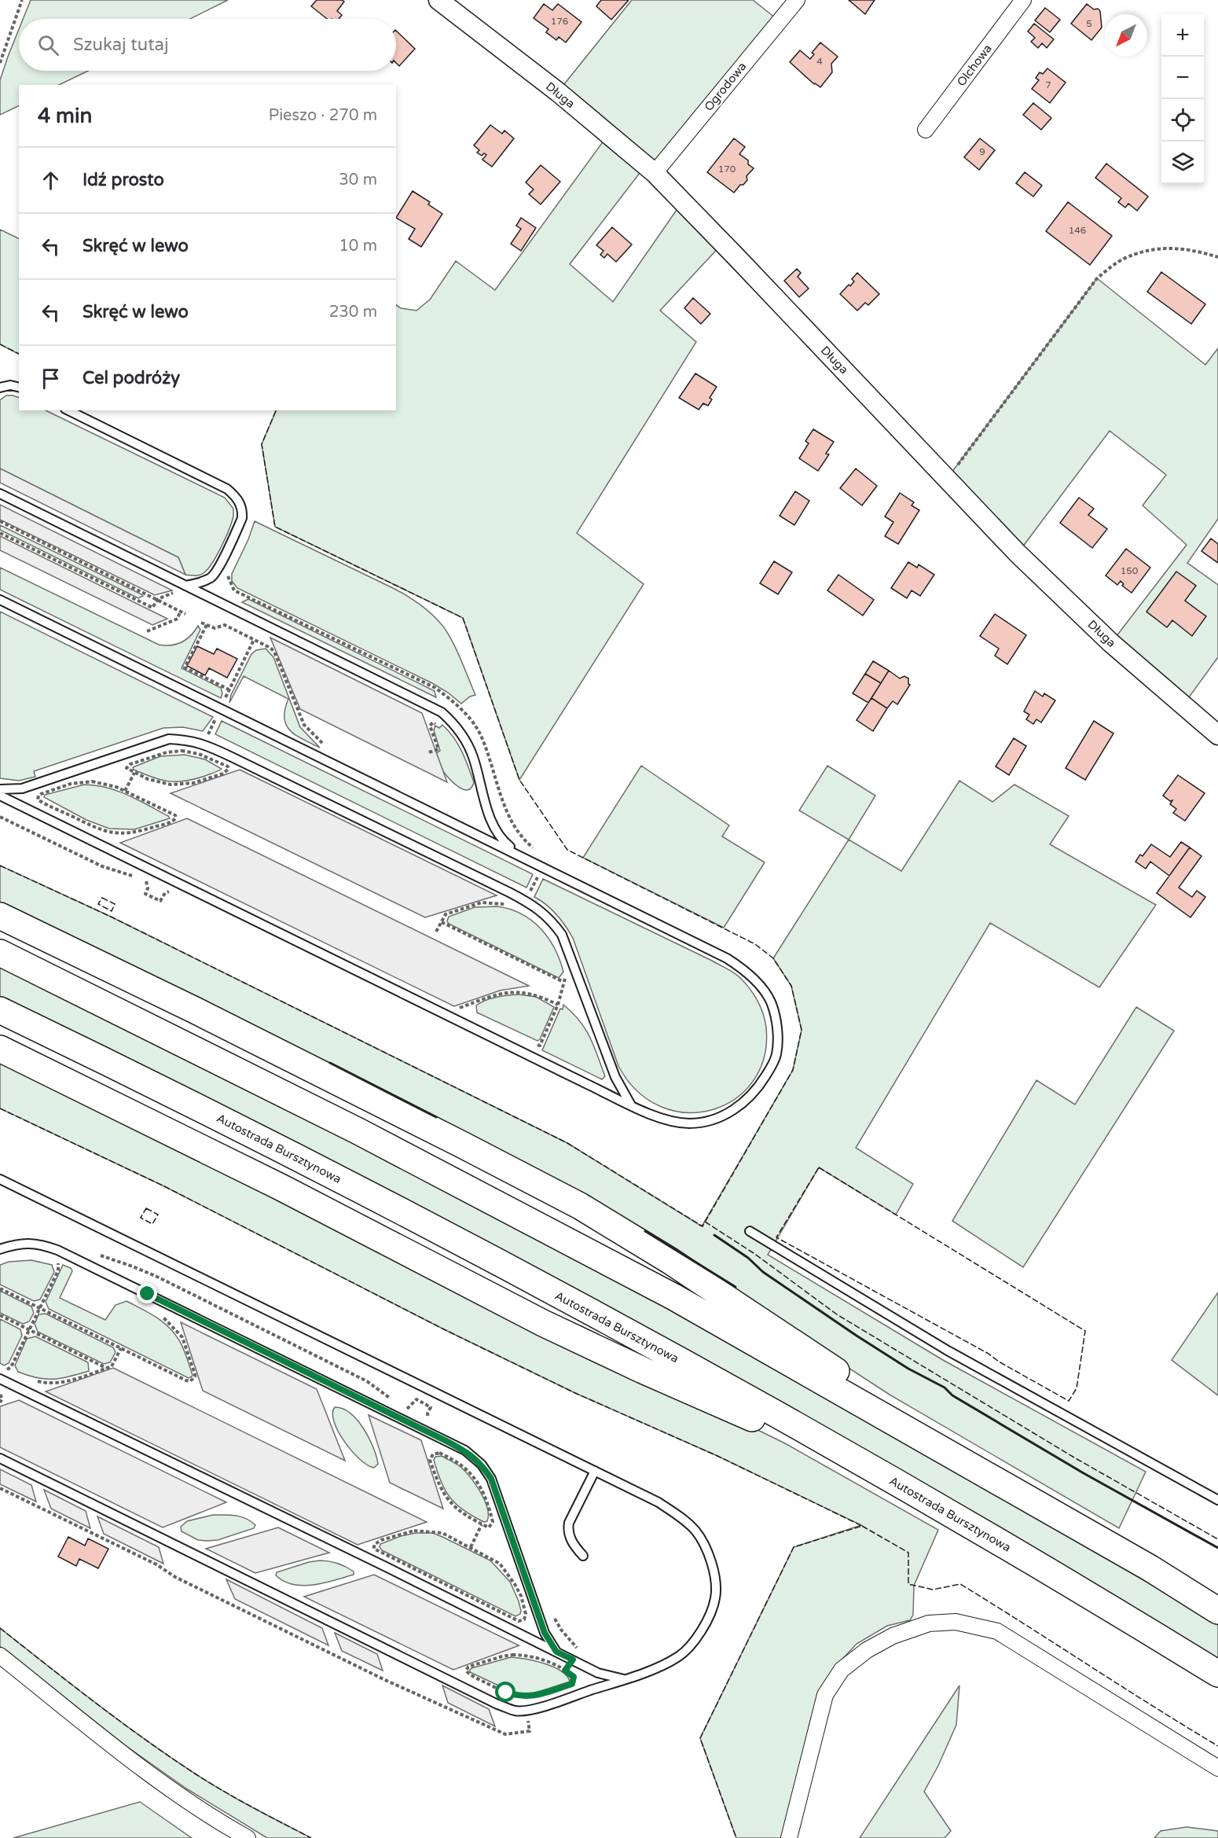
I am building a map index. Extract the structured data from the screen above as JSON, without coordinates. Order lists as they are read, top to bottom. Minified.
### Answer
{"streets":{"highway":["Autostrada Bursztynowa"],"street":["Olchowa","Ogrodowa","Długa"]},"crossings":[["Ogrodowa","Długa"]],"house_numbers":["176","5","4","7","9","170","146","150"],"north":"bottom left","page":{"map_buttons":["+","−"],"search":"Szukaj tutaj","heading":["4 min","Pieszo · 270 m"],"list":[["Idź prosto","30 m"],["Skręć w lewo","10 m"],["Skręć w lewo","230 m"],"Cel podróży"]}}
